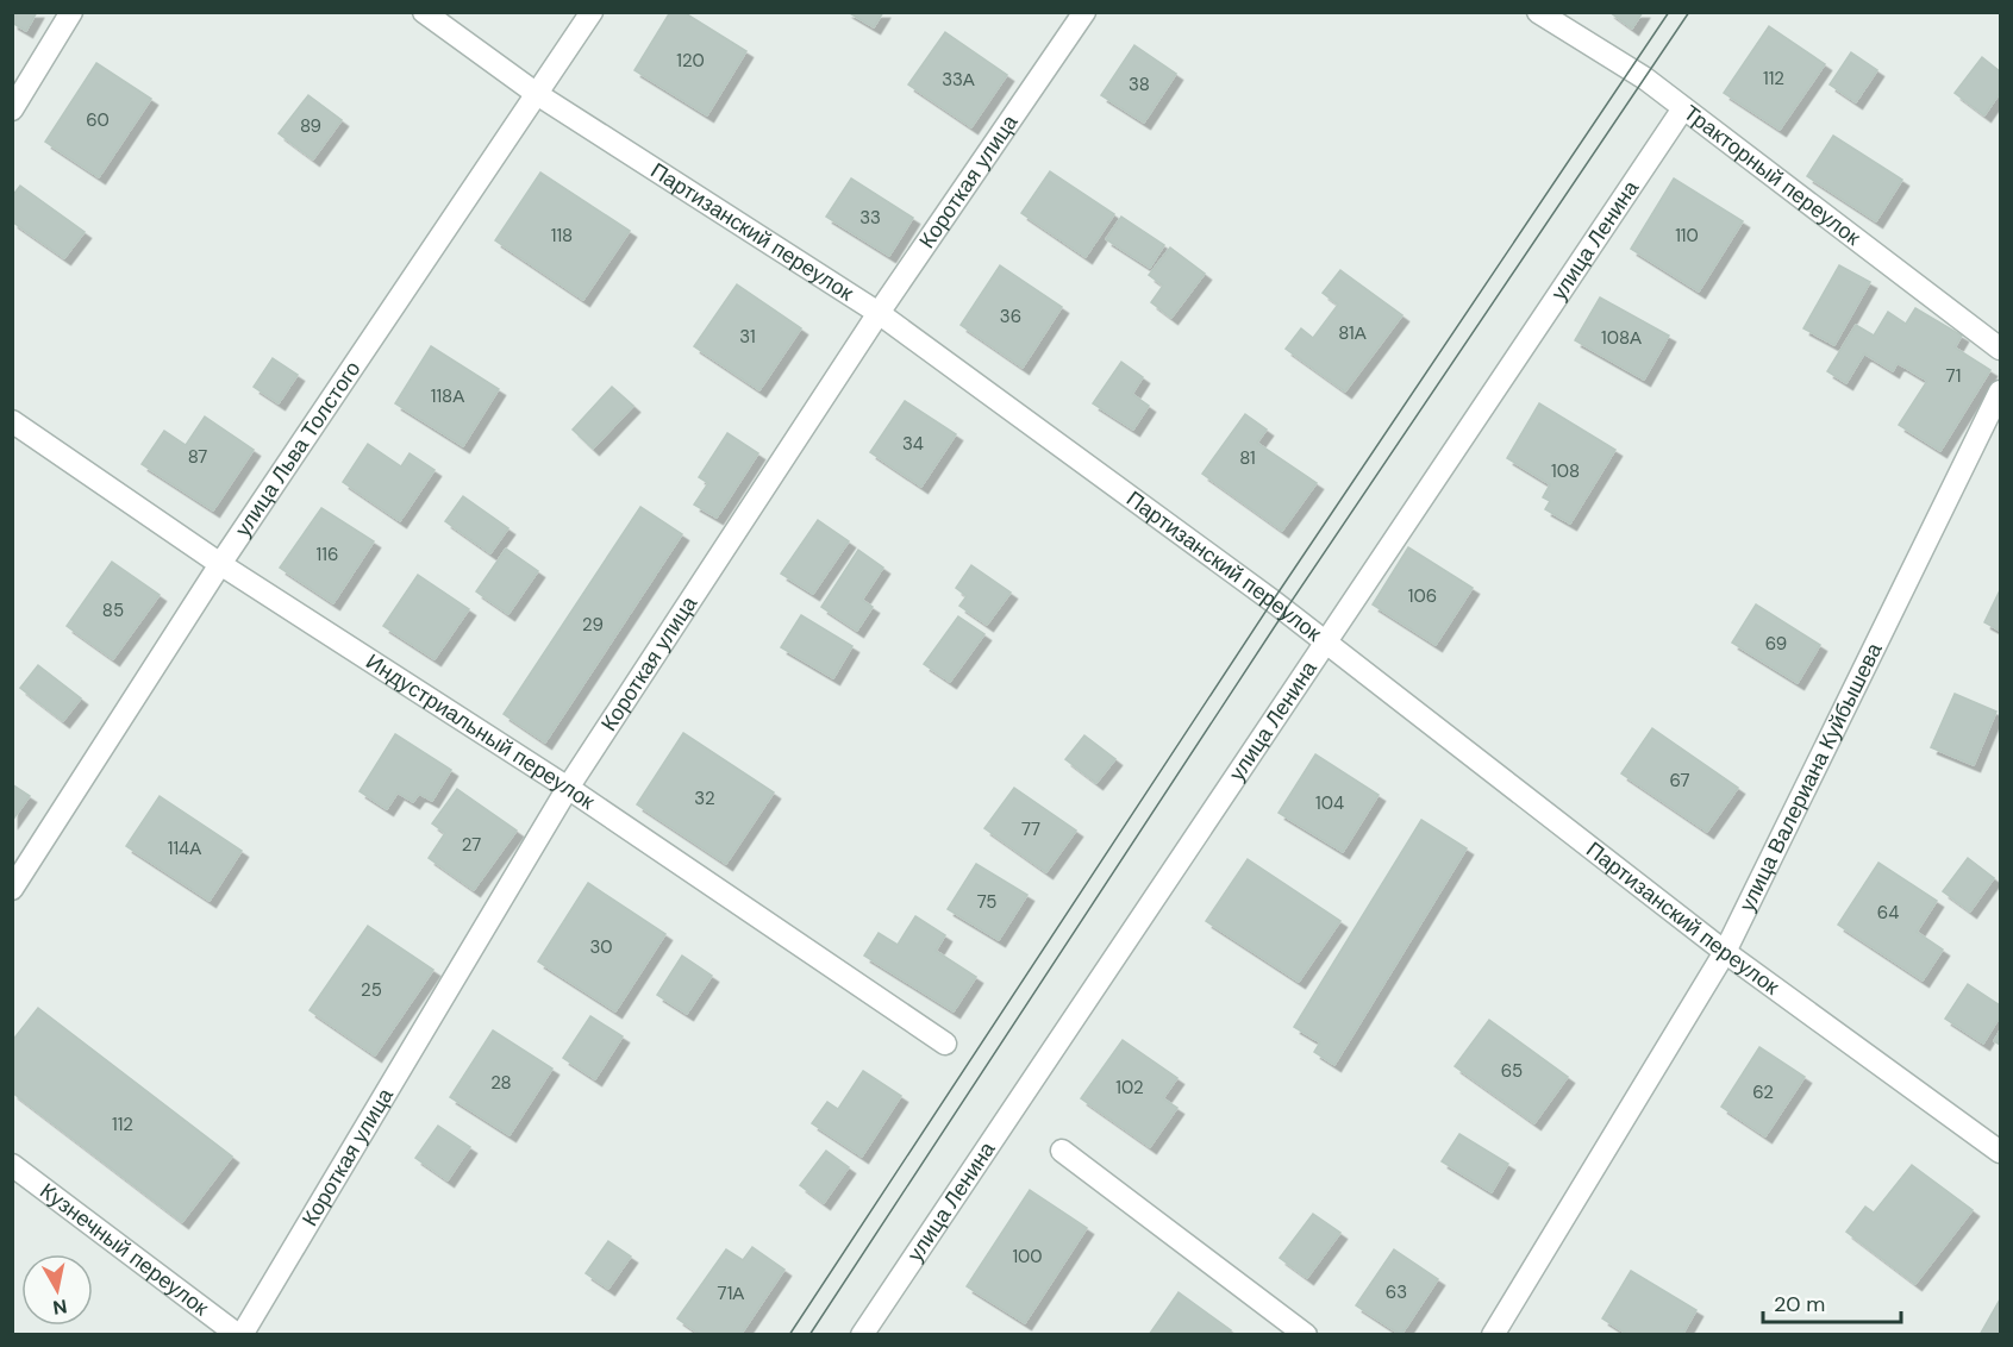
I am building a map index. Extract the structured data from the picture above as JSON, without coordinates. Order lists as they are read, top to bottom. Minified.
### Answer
{"streets":{"street":["Тракторный переулок","Короткая улица","Партизанский переулок","улица Ленина","улица Льва Толстого","Индустриальный переулок","улица Валериана Куйбышева","Кузнечный переулок"]},"crossings":[["Тракторный переулок","улица Ленина"],["Короткая улица","Партизанский переулок"],["Короткая улица","Индустриальный переулок"],["Короткая улица","Кузнечный переулок"],["Партизанский переулок","улица Ленина"],["Партизанский переулок","улица Льва Толстого"],["Партизанский переулок","улица Валериана Куйбышева"],["улица Льва Толстого","Индустриальный переулок"]],"house_numbers":["120","112","33А","38","60","89","33","118","110","36","81А","31","108А","71","118А","34","87","81","108","116","106","85","29","69","67","32","104","77","27","114А","75","64","30","25","65","28","102","62","112","100","63","71А"],"scale_bar":"20 m","north":"bottom"}
